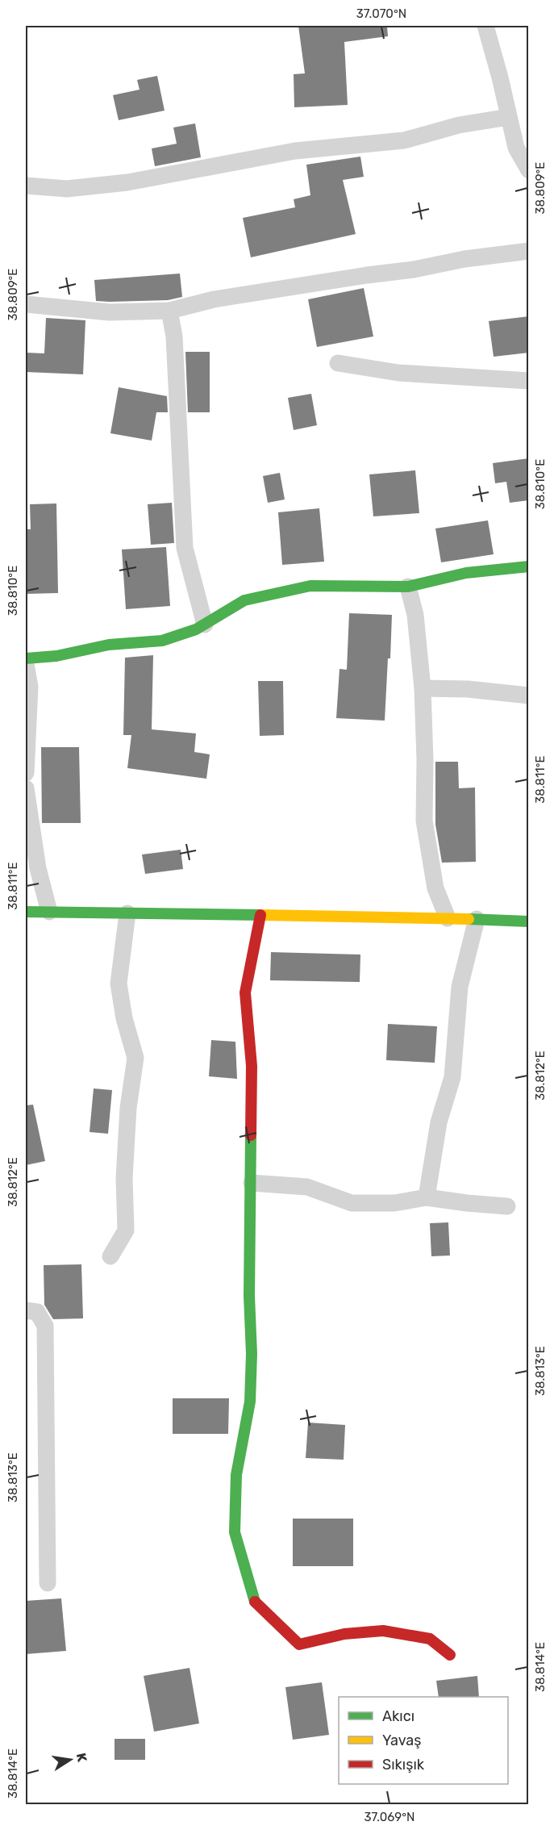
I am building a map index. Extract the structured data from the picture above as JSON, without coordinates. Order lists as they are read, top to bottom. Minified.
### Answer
{"legend":["Akıcı","Yavaş","Sıkışık"],"north":"right","coordinates":["37.070°N","38.809°E","38.810°E","38.811°E","38.812°E","38.813°E","38.814°E","37.069°N"]}
